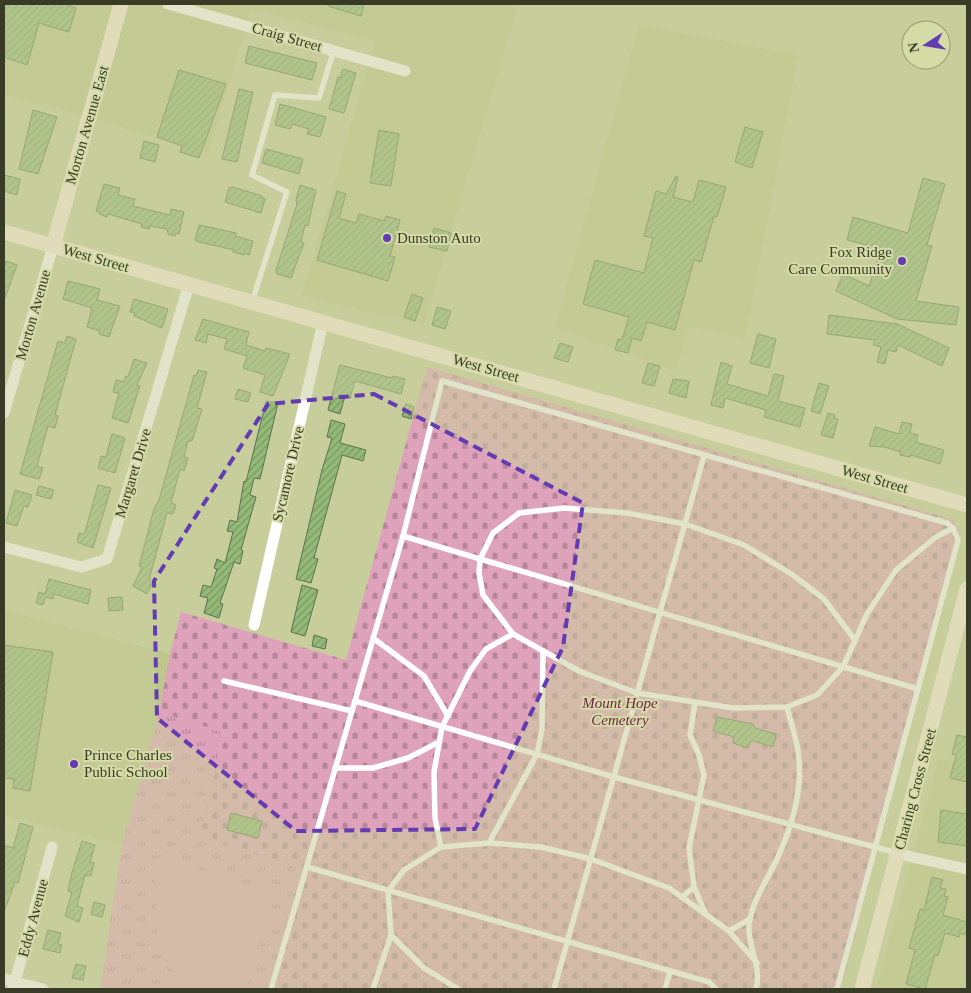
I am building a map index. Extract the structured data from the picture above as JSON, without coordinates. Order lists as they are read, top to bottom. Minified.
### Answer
{"streets":{"main road":["Morton Avenue East","West Street","Charing Cross Street"],"street":["Craig Street","Morton Avenue","Margaret Drive","Sycamore Drive","Eddy Avenue"]},"crossings":[["Morton Avenue East","West Street"],["Morton Avenue East","Morton Avenue"],["West Street","Morton Avenue"],["West Street","Margaret Drive"],["West Street","Sycamore Drive"]],"parks":["Mount Hope Cemetery"],"places":["Dunston Auto","Fox Ridge Care Community","Prince Charles Public School"],"north":"left"}
